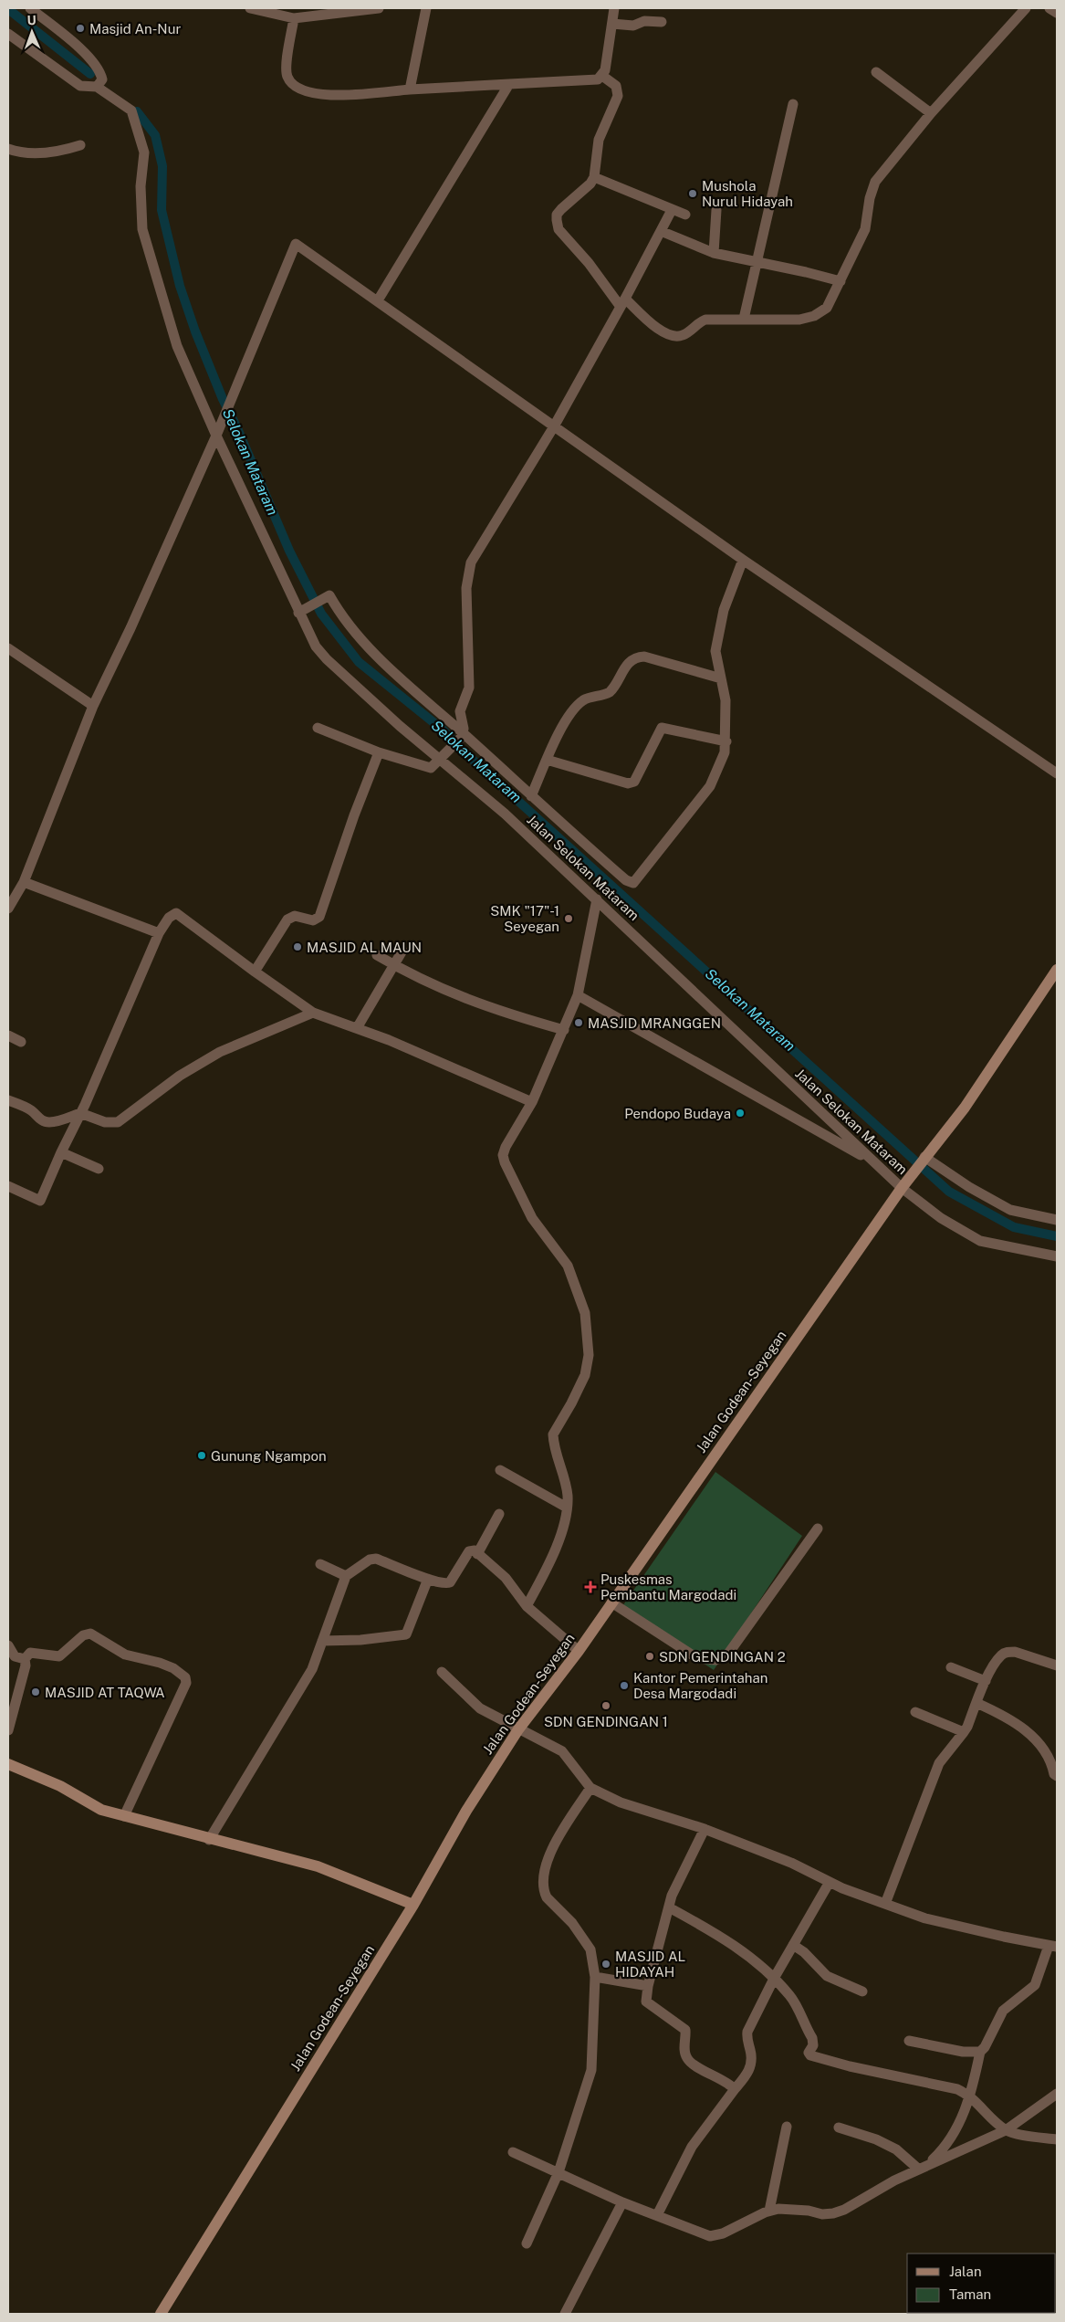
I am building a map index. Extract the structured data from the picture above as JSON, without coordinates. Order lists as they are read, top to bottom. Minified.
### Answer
{"streets":{"main road":["Jalan Godean-Seyegan"],"street":["Jalan Selokan Mataram"]},"crossings":[["Jalan Selokan Mataram","Jalan Godean-Seyegan"]],"water":["Selokan Mataram"],"places":{"other":["Masjid An-Nur","Mushola Nurul Hidayah","SMK \"17\"-1 Seyegan","MASJID AL MAUN","MASJID MRANGGEN","Pendopo Budaya","Gunung Ngampon","SDN GENDINGAN 2","Kantor Pemerintahan Desa Margodadi","MASJID AT TAQWA","SDN GENDINGAN 1","MASJID AL HIDAYAH"],"health":["Puskesmas Pembantu Margodadi"]},"legend":["Jalan","Taman"],"north":"top"}
